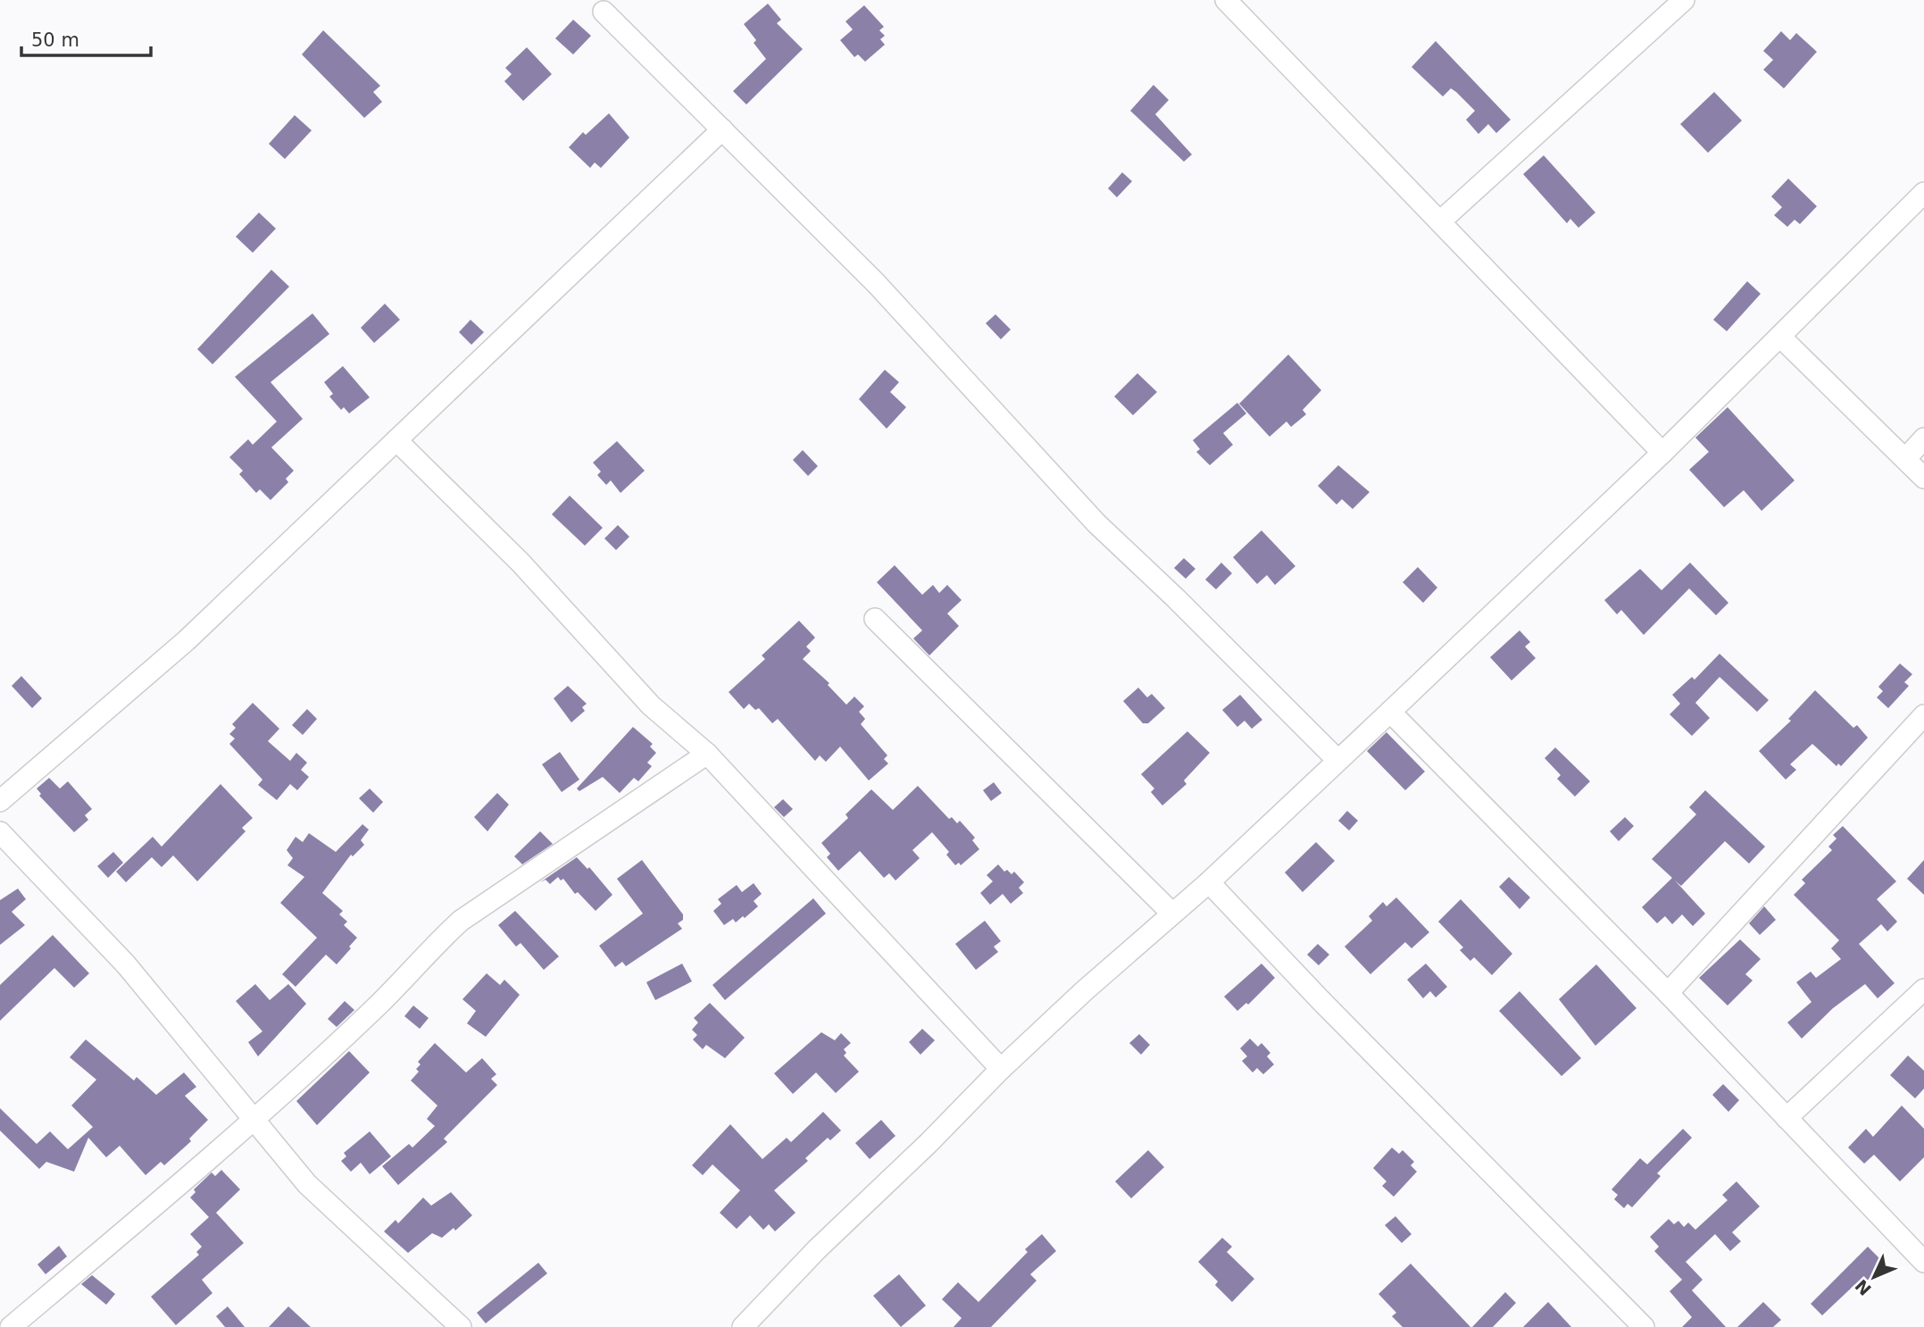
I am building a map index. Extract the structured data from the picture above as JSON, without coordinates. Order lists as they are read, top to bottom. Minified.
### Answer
{"scale_bar":"50 m","north":"bottom left"}
